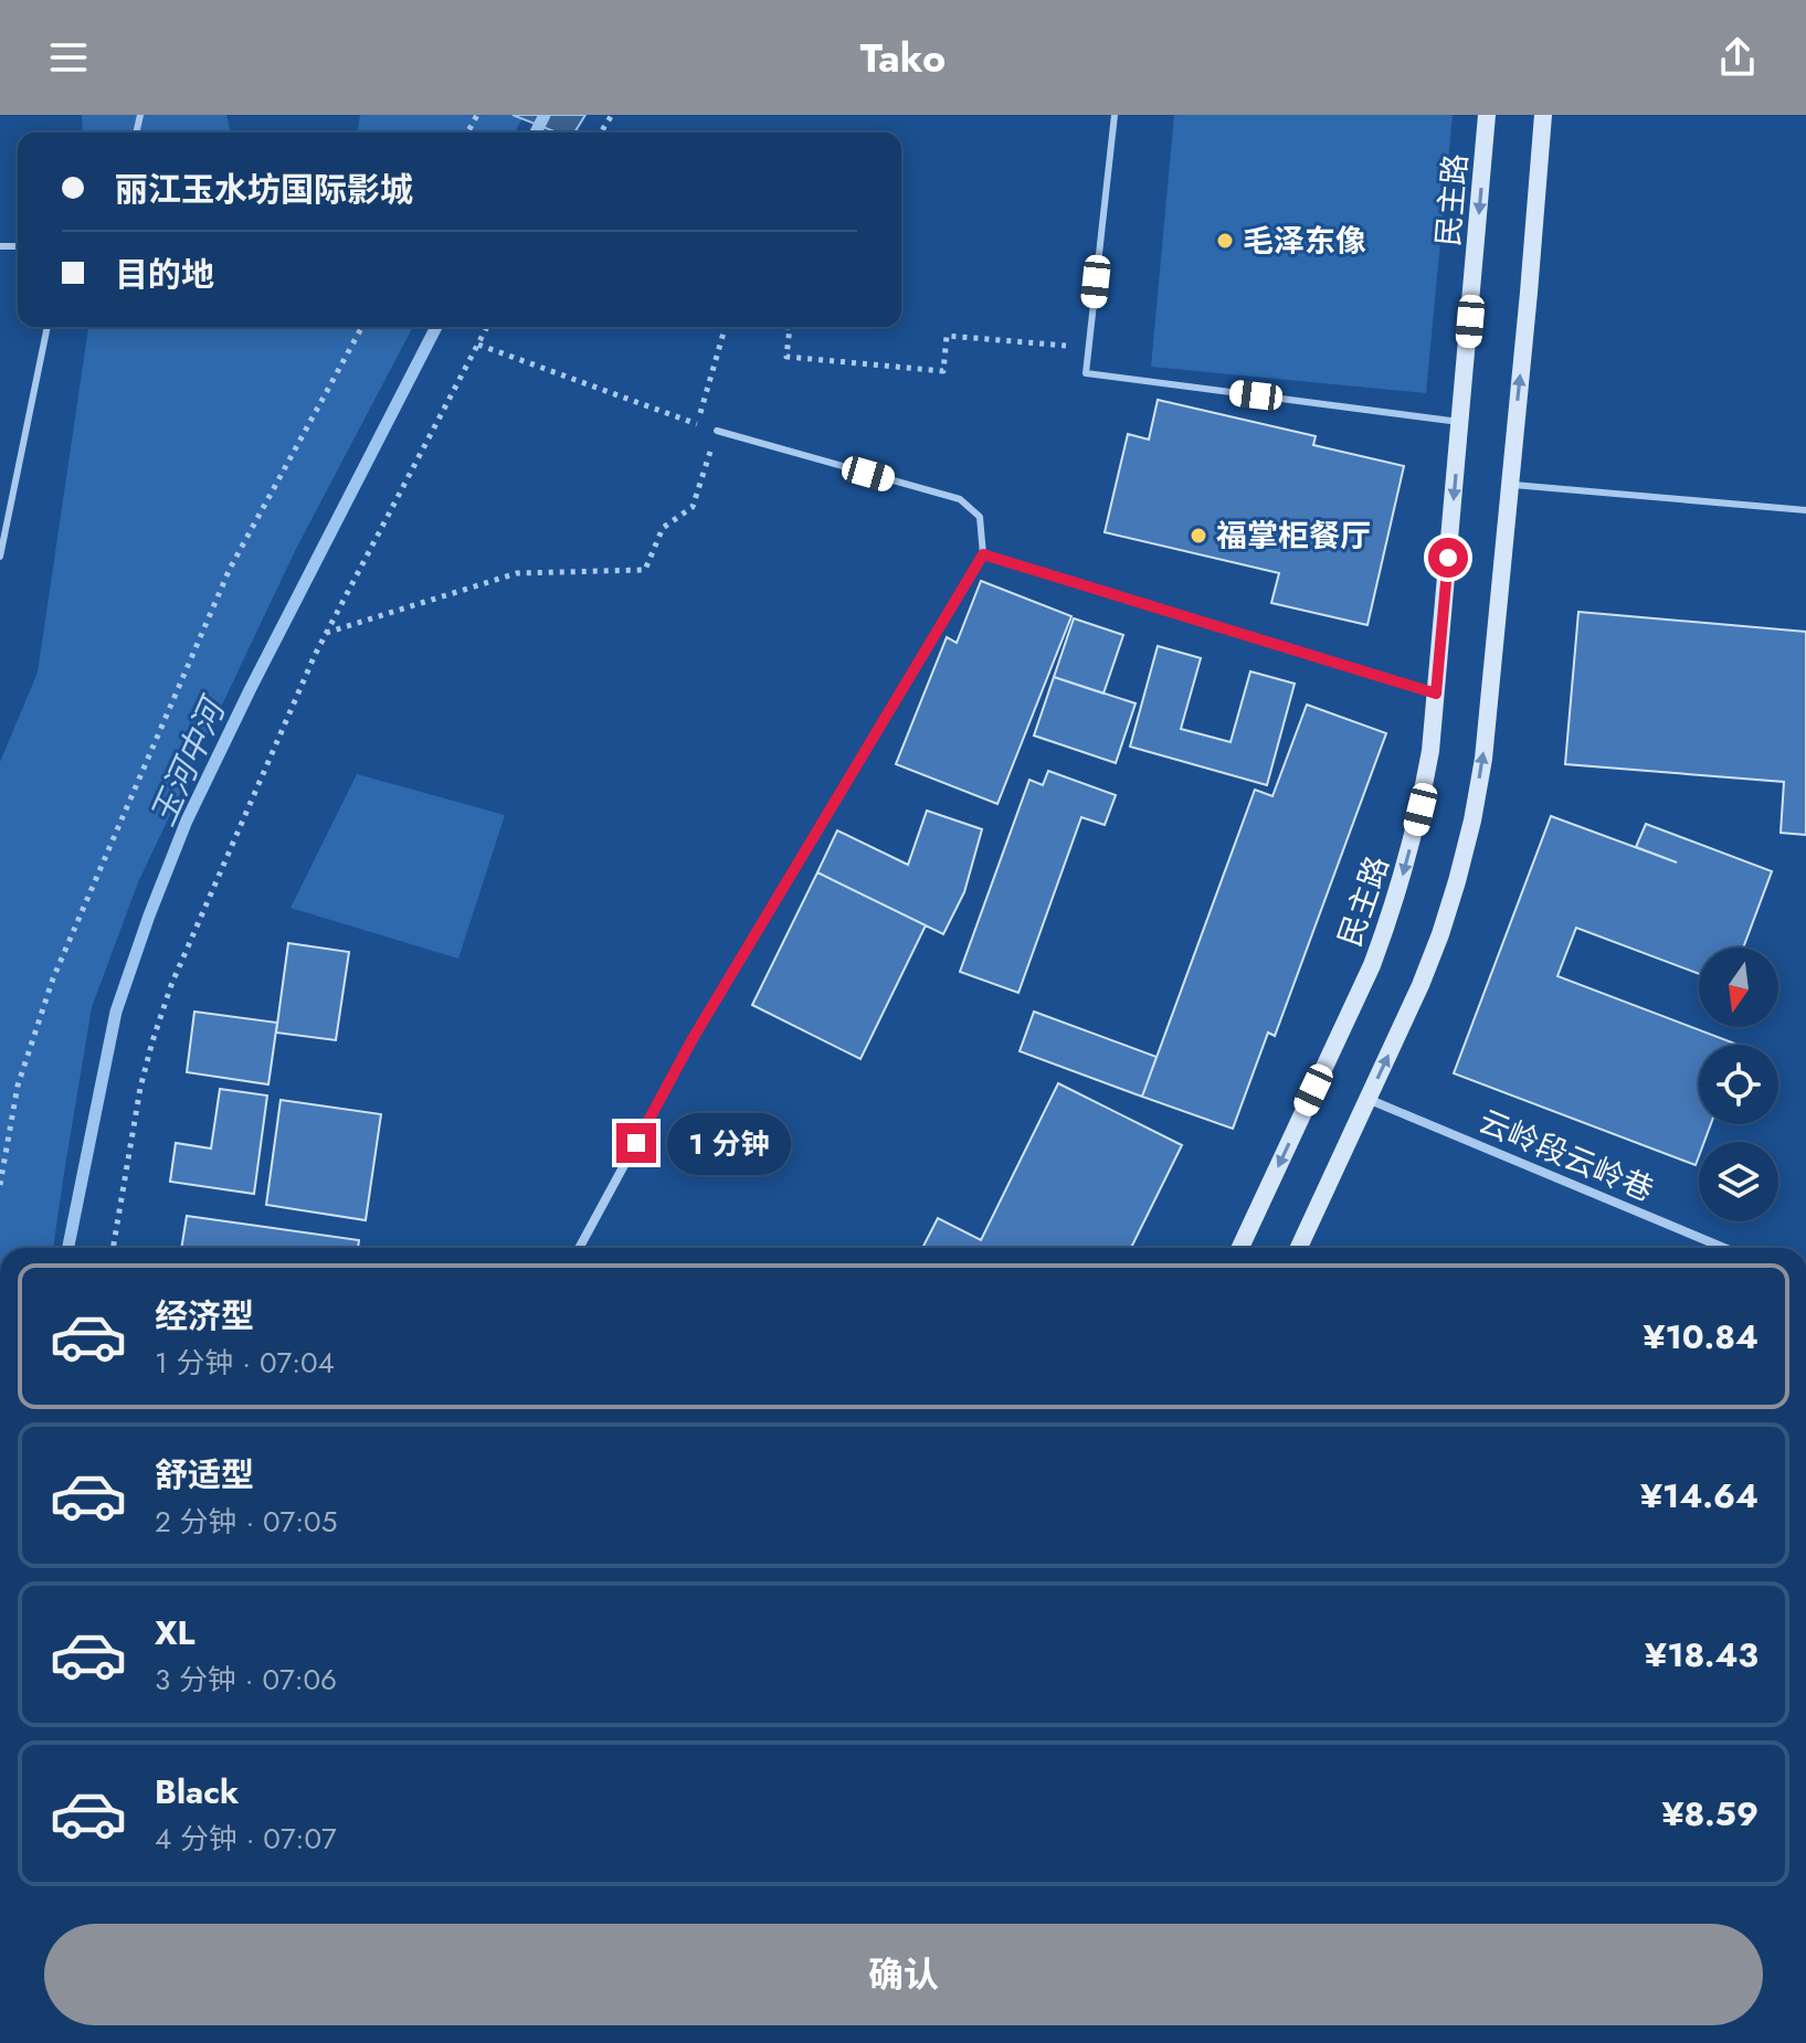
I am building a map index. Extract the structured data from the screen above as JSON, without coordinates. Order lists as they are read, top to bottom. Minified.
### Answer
{"streets":{"main road":["民主路"],"street":["云岭段云岭巷"]},"water":["玉河中河"],"places":["毛泽东像","福掌柜餐厅"],"north":"bottom","page":{"header":"Tako","banner":["丽江玉水坊国际影城","目的地"],"bubble":"1 分钟","list":[{"name":"经济型","note":"1 分钟 · 07:04","value":"¥10.84"},{"name":"舒适型","note":"2 分钟 · 07:05","value":"¥14.64"},{"name":"XL","note":"3 分钟 · 07:06","value":"¥18.43"},{"name":"Black","note":"4 分钟 · 07:07","value":"¥8.59"}],"buttons":"确认"}}
